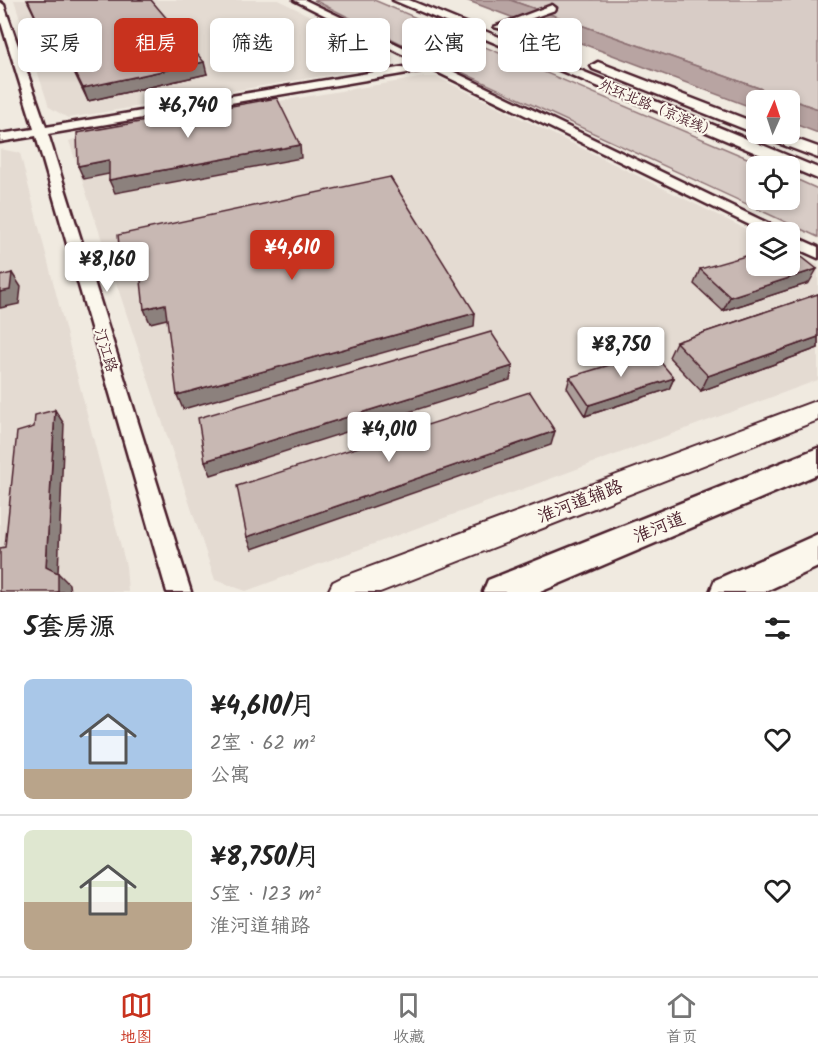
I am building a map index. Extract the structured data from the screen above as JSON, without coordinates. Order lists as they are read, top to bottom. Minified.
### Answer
{"streets":{"highway":["外环北路（京滨线）","淮河道"],"main road":["淮河道辅路"],"street":["汀江路"]},"north":"top","page":{"chip":["买房","租房","筛选","新上","公寓","住宅"],"price":["¥6,740","¥4,610","¥8,160","¥8,750","¥4,010"],"heading":"5套房源","list":[{"name":"¥4,610/月","note":"2室 · 62 m² · 公寓"},{"name":"¥8,750/月","note":"5室 · 123 m² · 淮河道辅路"}],"tabs":["地图","收藏","首页"]}}
